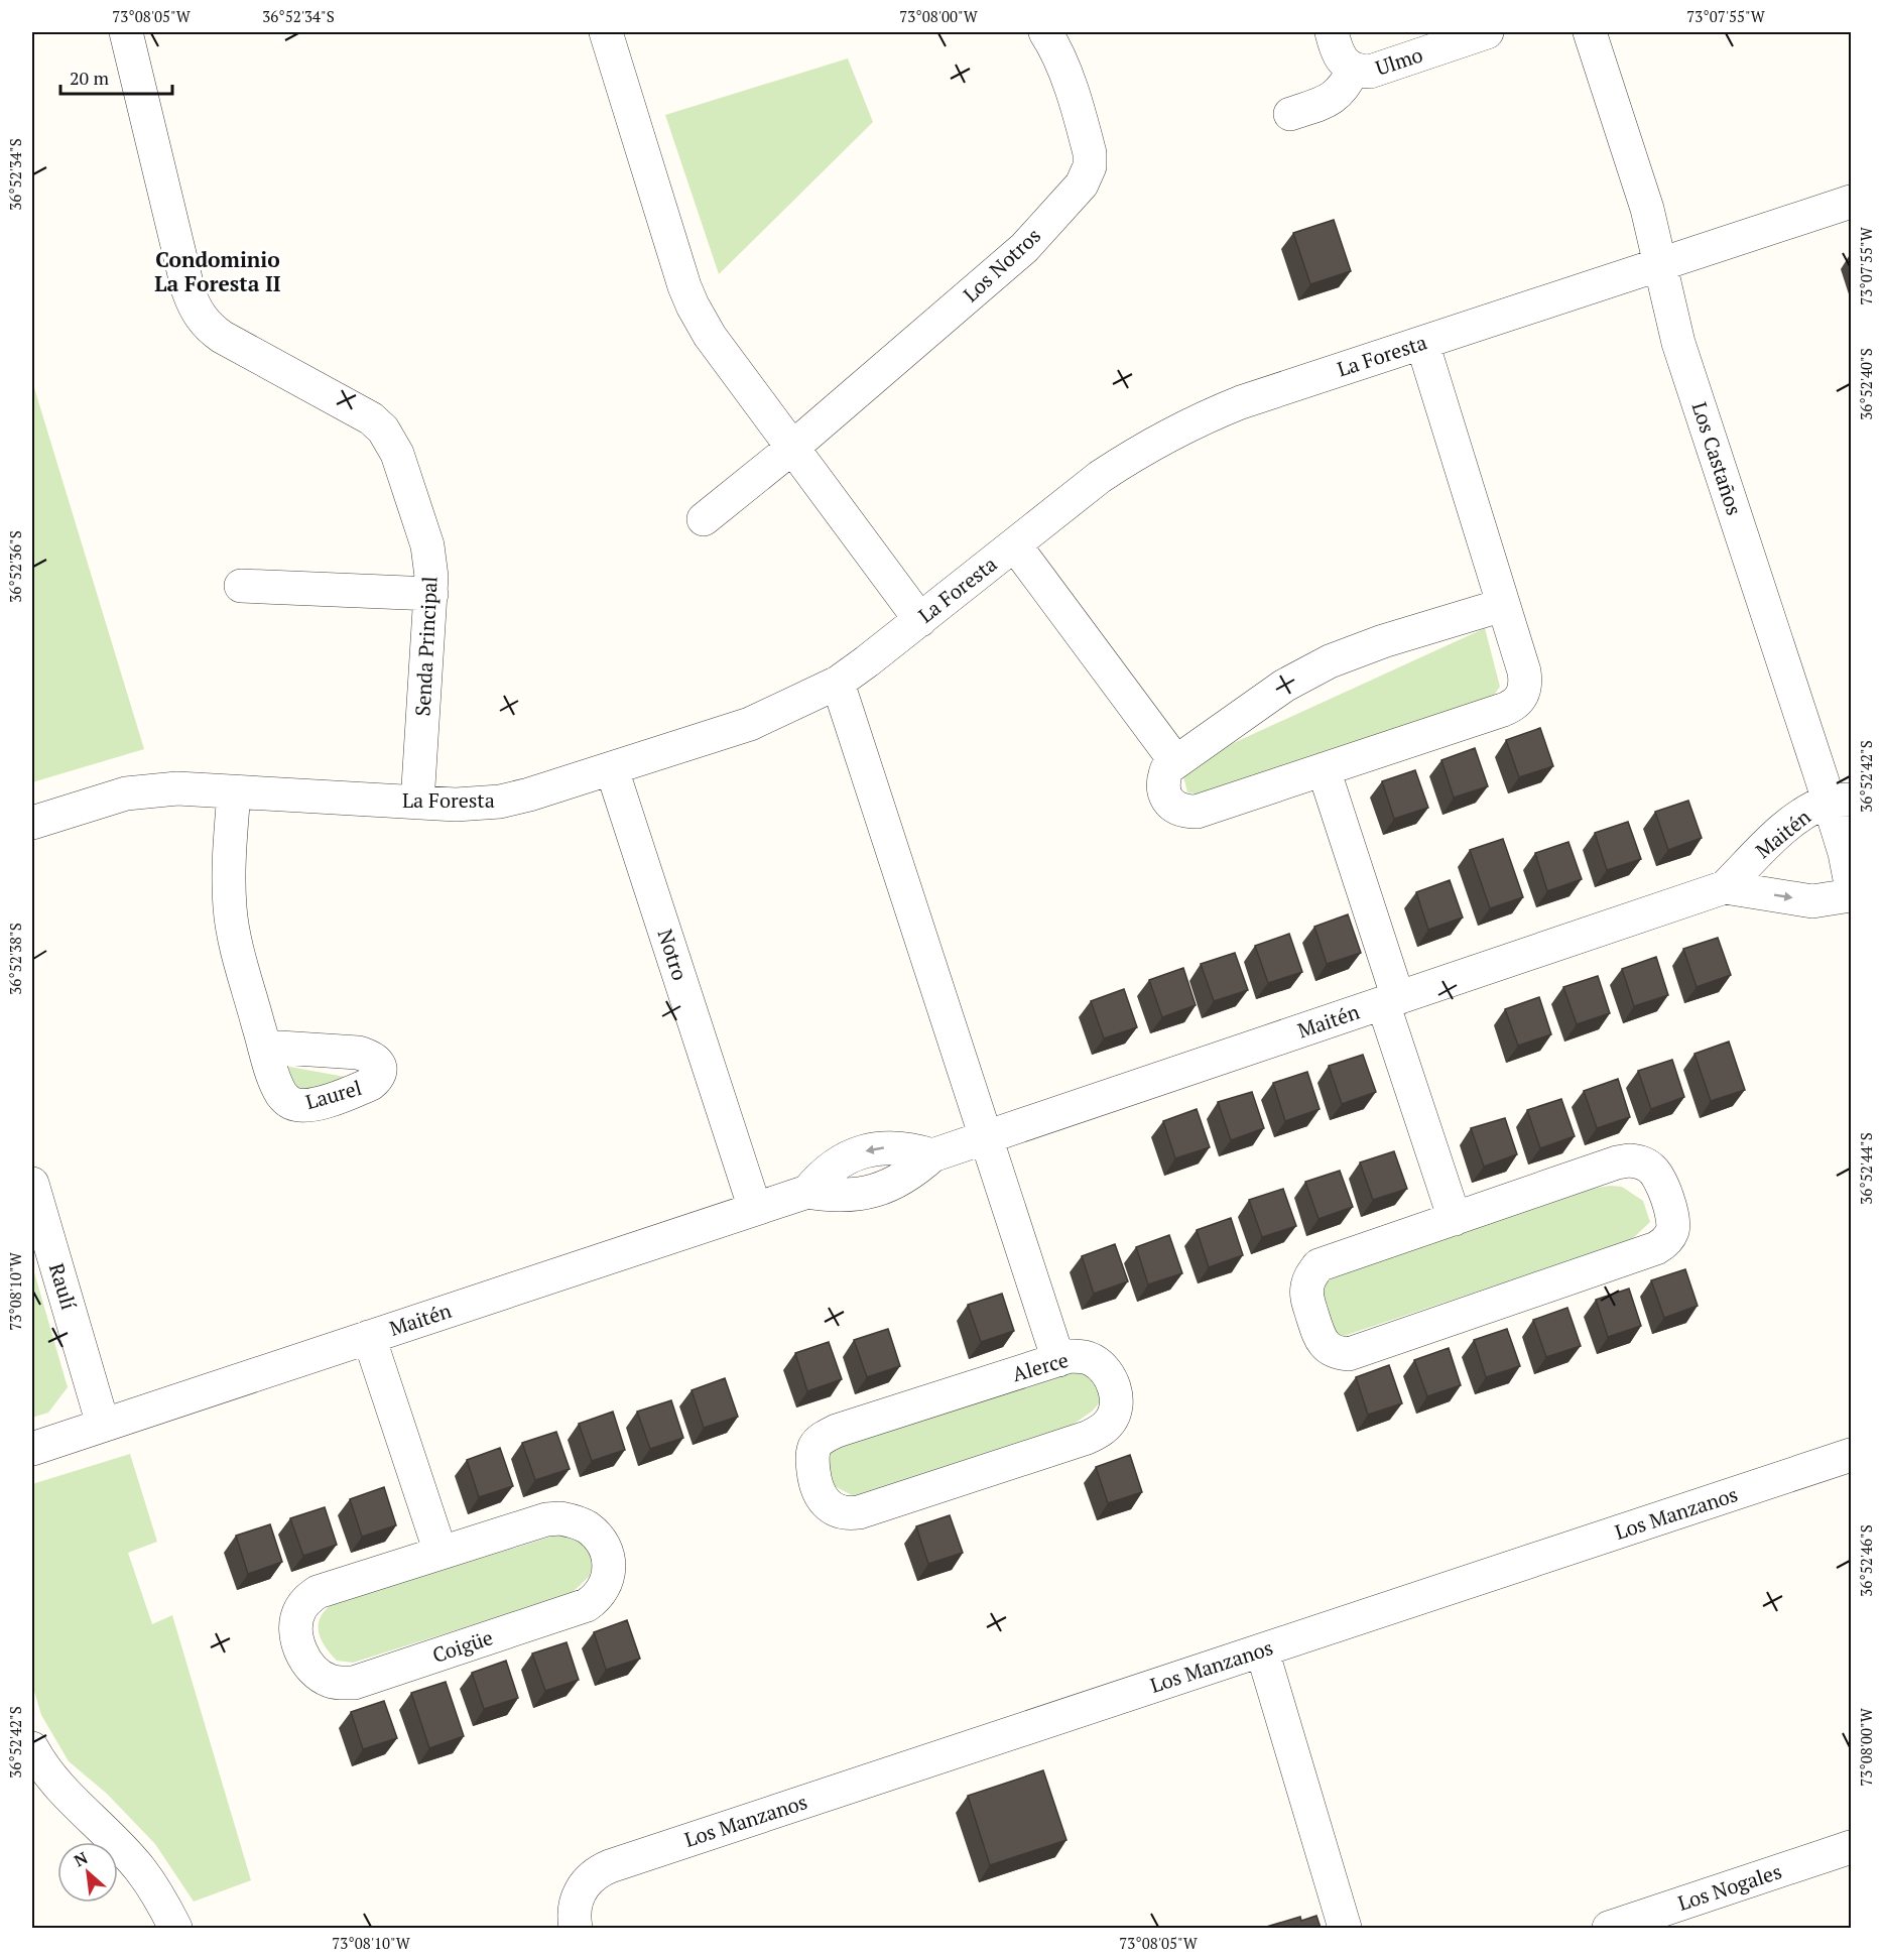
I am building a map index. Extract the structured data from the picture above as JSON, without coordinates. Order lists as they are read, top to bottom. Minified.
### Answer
{"streets":{"street":["Ulmo","Los Notros","La Foresta","Los Castaños","Senda Principal","Maitén","Notro","Raulí","Alerce","Los Manzanos","Coigüe","Los Nogales"]},"crossings":[["La Foresta","Los Castaños"],["La Foresta","Senda Principal"],["La Foresta","Notro"],["Los Castaños","Maitén"],["Maitén","Notro"],["Maitén","Raulí"]],"districts":["Condominio La Foresta II"],"scale_bar":"20 m","north":"top left","coordinates":["73°08'05\"W","36°52'34\"S","73°08'00\"W","73°07'55\"W","36°52'40\"S","36°52'36\"S","36°52'42\"S","36°52'38\"S","36°52'44\"S","73°08'10\"W","36°52'46\"S"]}
